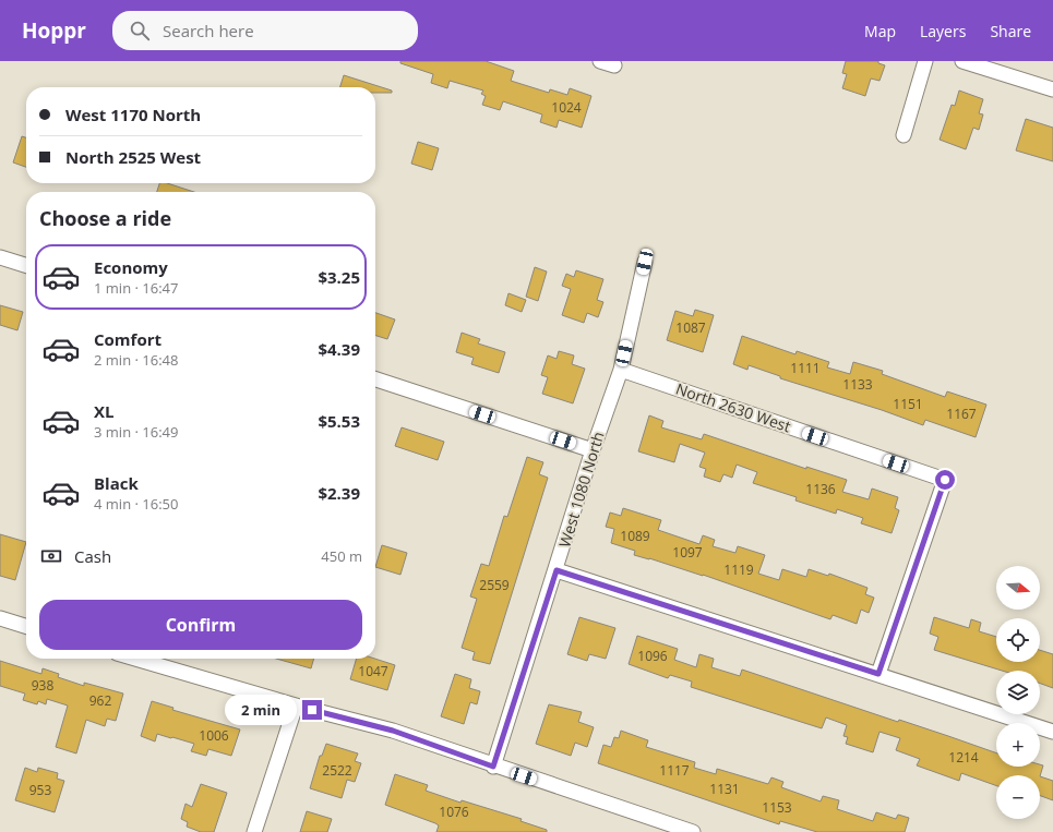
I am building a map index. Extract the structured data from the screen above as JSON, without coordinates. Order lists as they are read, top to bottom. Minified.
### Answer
{"streets":{"street":["North 2630 West","West 1080 North"]},"crossings":[["North 2630 West","West 1080 North"]],"house_numbers":["1024","1087","1111","1133","1151","1167","1136","1089","1097","1119","2559","1096","1047","938","962","1006","1214","2522","1117","1131","953","1153","1076"],"north":"right","page":{"header":"Hoppr","search":"Search here","nav":["Map","Layers","Share"],"banner":["West 1170 North","North 2525 West"],"heading":"Choose a ride","list":[{"name":"Economy","note":"1 min · 16:47","value":"$3.25"},{"name":"Comfort","note":"2 min · 16:48","value":"$4.39"},{"name":"XL","note":"3 min · 16:49","value":"$5.53"},{"name":"Black","note":"4 min · 16:50","value":"$2.39"}],"pay":["Cash","450 m"],"map_buttons":["+","−"],"buttons":"Confirm","bubble":"2 min"}}
